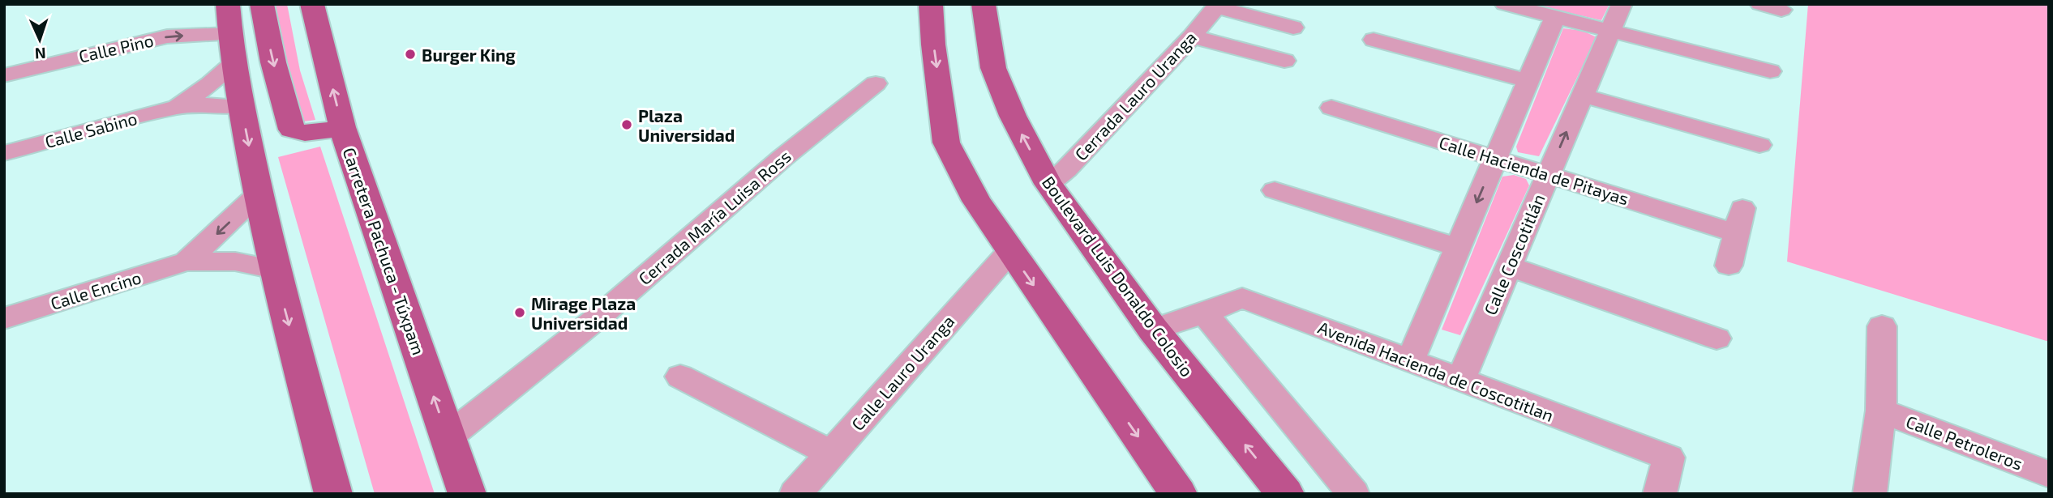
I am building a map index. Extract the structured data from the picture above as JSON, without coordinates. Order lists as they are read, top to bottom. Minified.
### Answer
{"streets":{"main road":["Carretera Pachuca - Túxpam","Boulevard Luis Donaldo Colosio"],"street":["Calle Pino","Cerrada Lauro Uranga","Calle Sabino","Calle Hacienda de Pitayas","Cerrada María Luisa Ross","Calle Coscotitlán","Calle Encino","Avenida Hacienda de Coscotitlan","Calle Lauro Uranga","Calle Petroleros"]},"crossings":[["Calle Pino","Calle Sabino"],["Cerrada Lauro Uranga","Boulevard Luis Donaldo Colosio"],["Calle Hacienda de Pitayas","Calle Coscotitlán"],["Cerrada María Luisa Ross","Carretera Pachuca - Túxpam"],["Calle Coscotitlán","Avenida Hacienda de Coscotitlan"],["Boulevard Luis Donaldo Colosio","Avenida Hacienda de Coscotitlan"]],"one_way":["Calle Pino"],"places":["Burger King","Plaza Universidad","Mirage Plaza Universidad"],"north":"bottom"}
